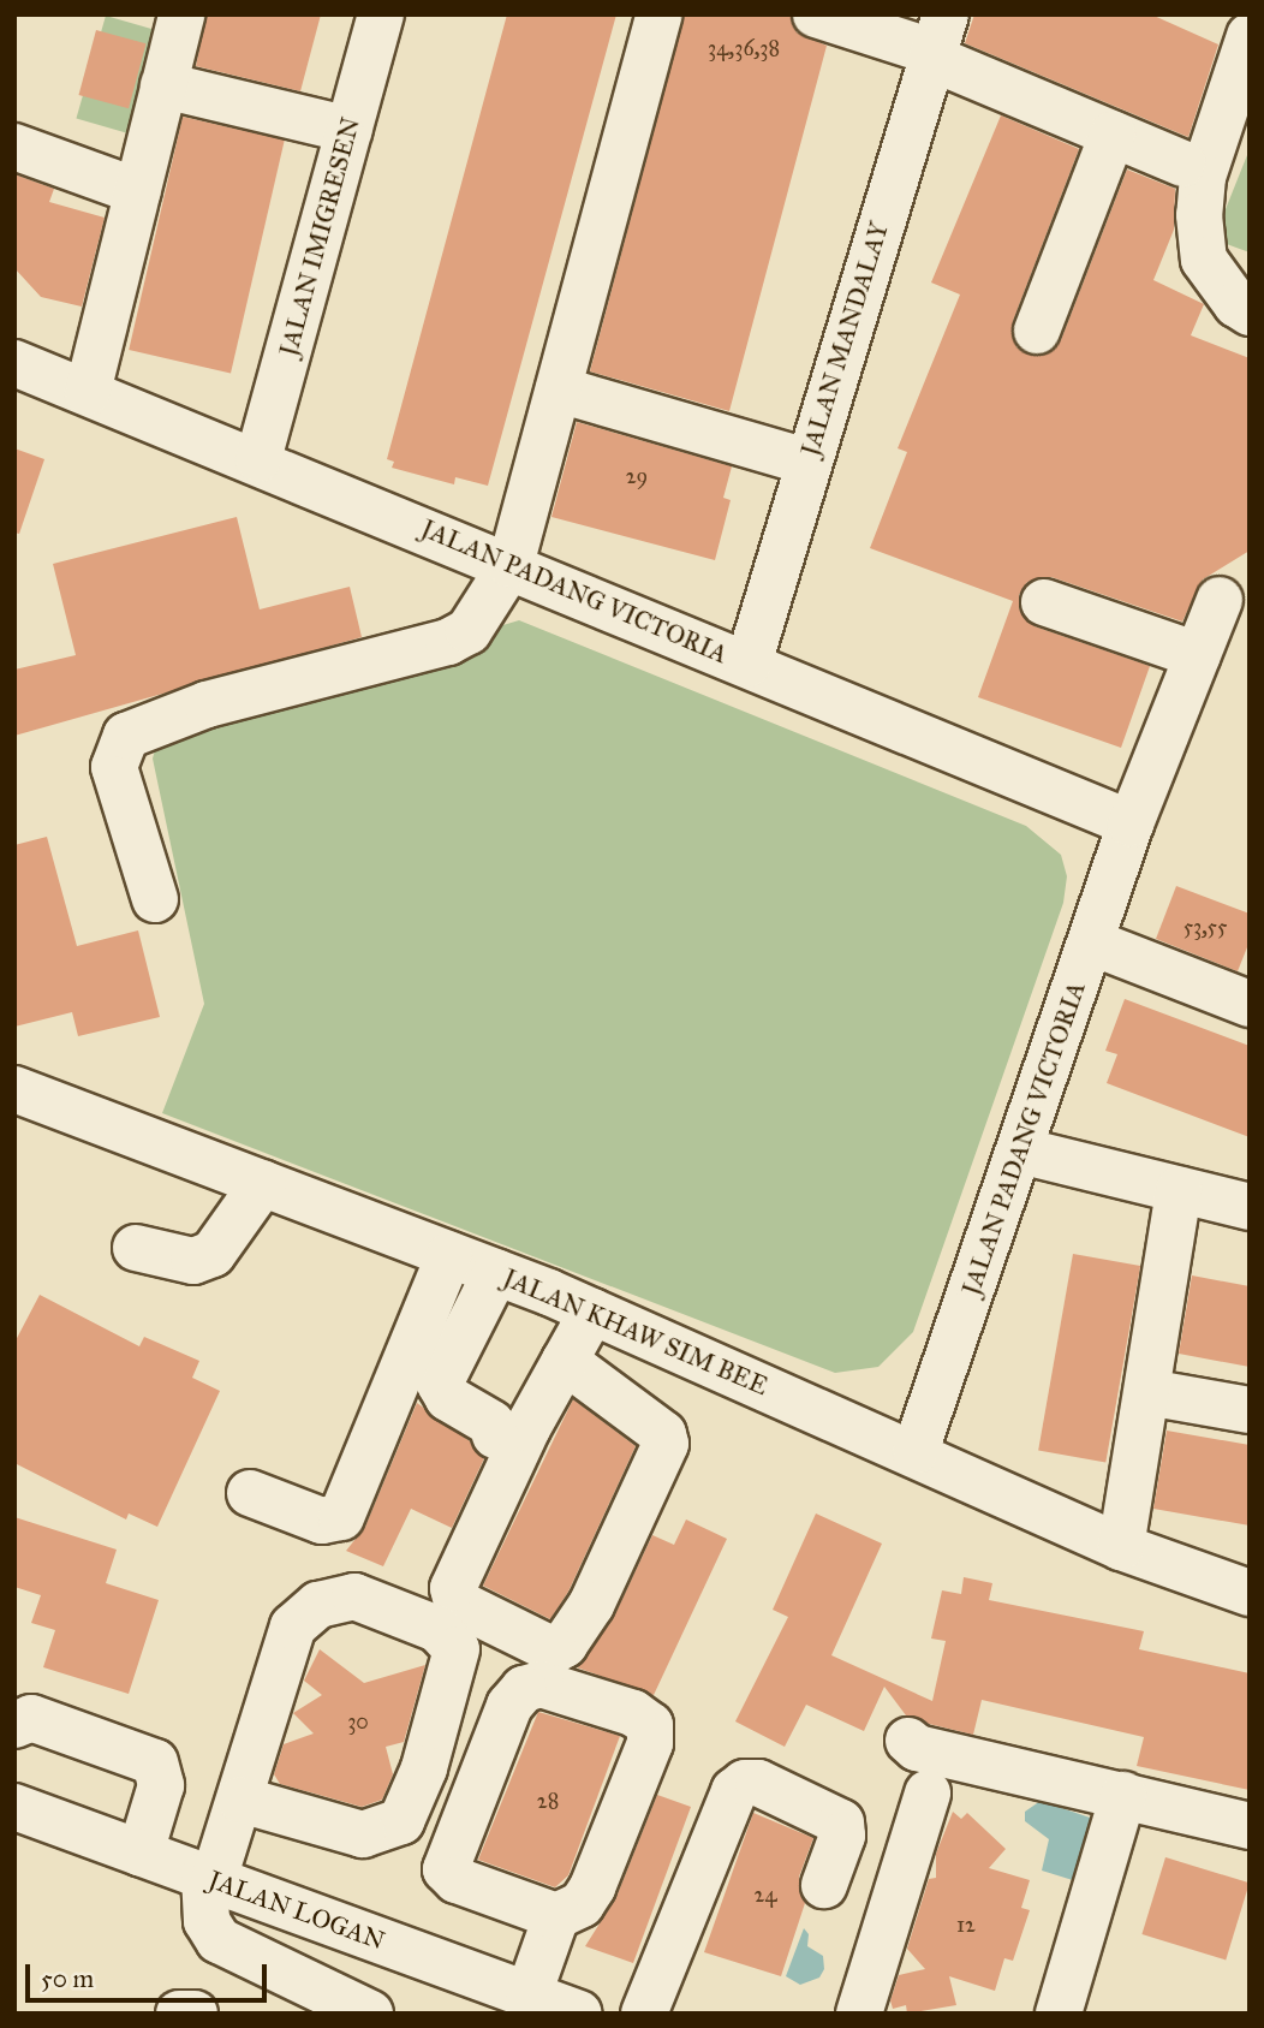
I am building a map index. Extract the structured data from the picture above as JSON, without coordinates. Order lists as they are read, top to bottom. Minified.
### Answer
{"streets":{"street":["JALAN IMIGRESEN","JALAN MANDALAY","JALAN PADANG VICTORIA","JALAN KHAW SIM BEE","JALAN LOGAN"]},"crossings":[["JALAN IMIGRESEN","JALAN PADANG VICTORIA"],["JALAN MANDALAY","JALAN PADANG VICTORIA"],["JALAN PADANG VICTORIA","JALAN KHAW SIM BEE"]],"house_numbers":["34,36,38","29","53,55","30","28","24","12"],"scale_bar":"50 m"}
